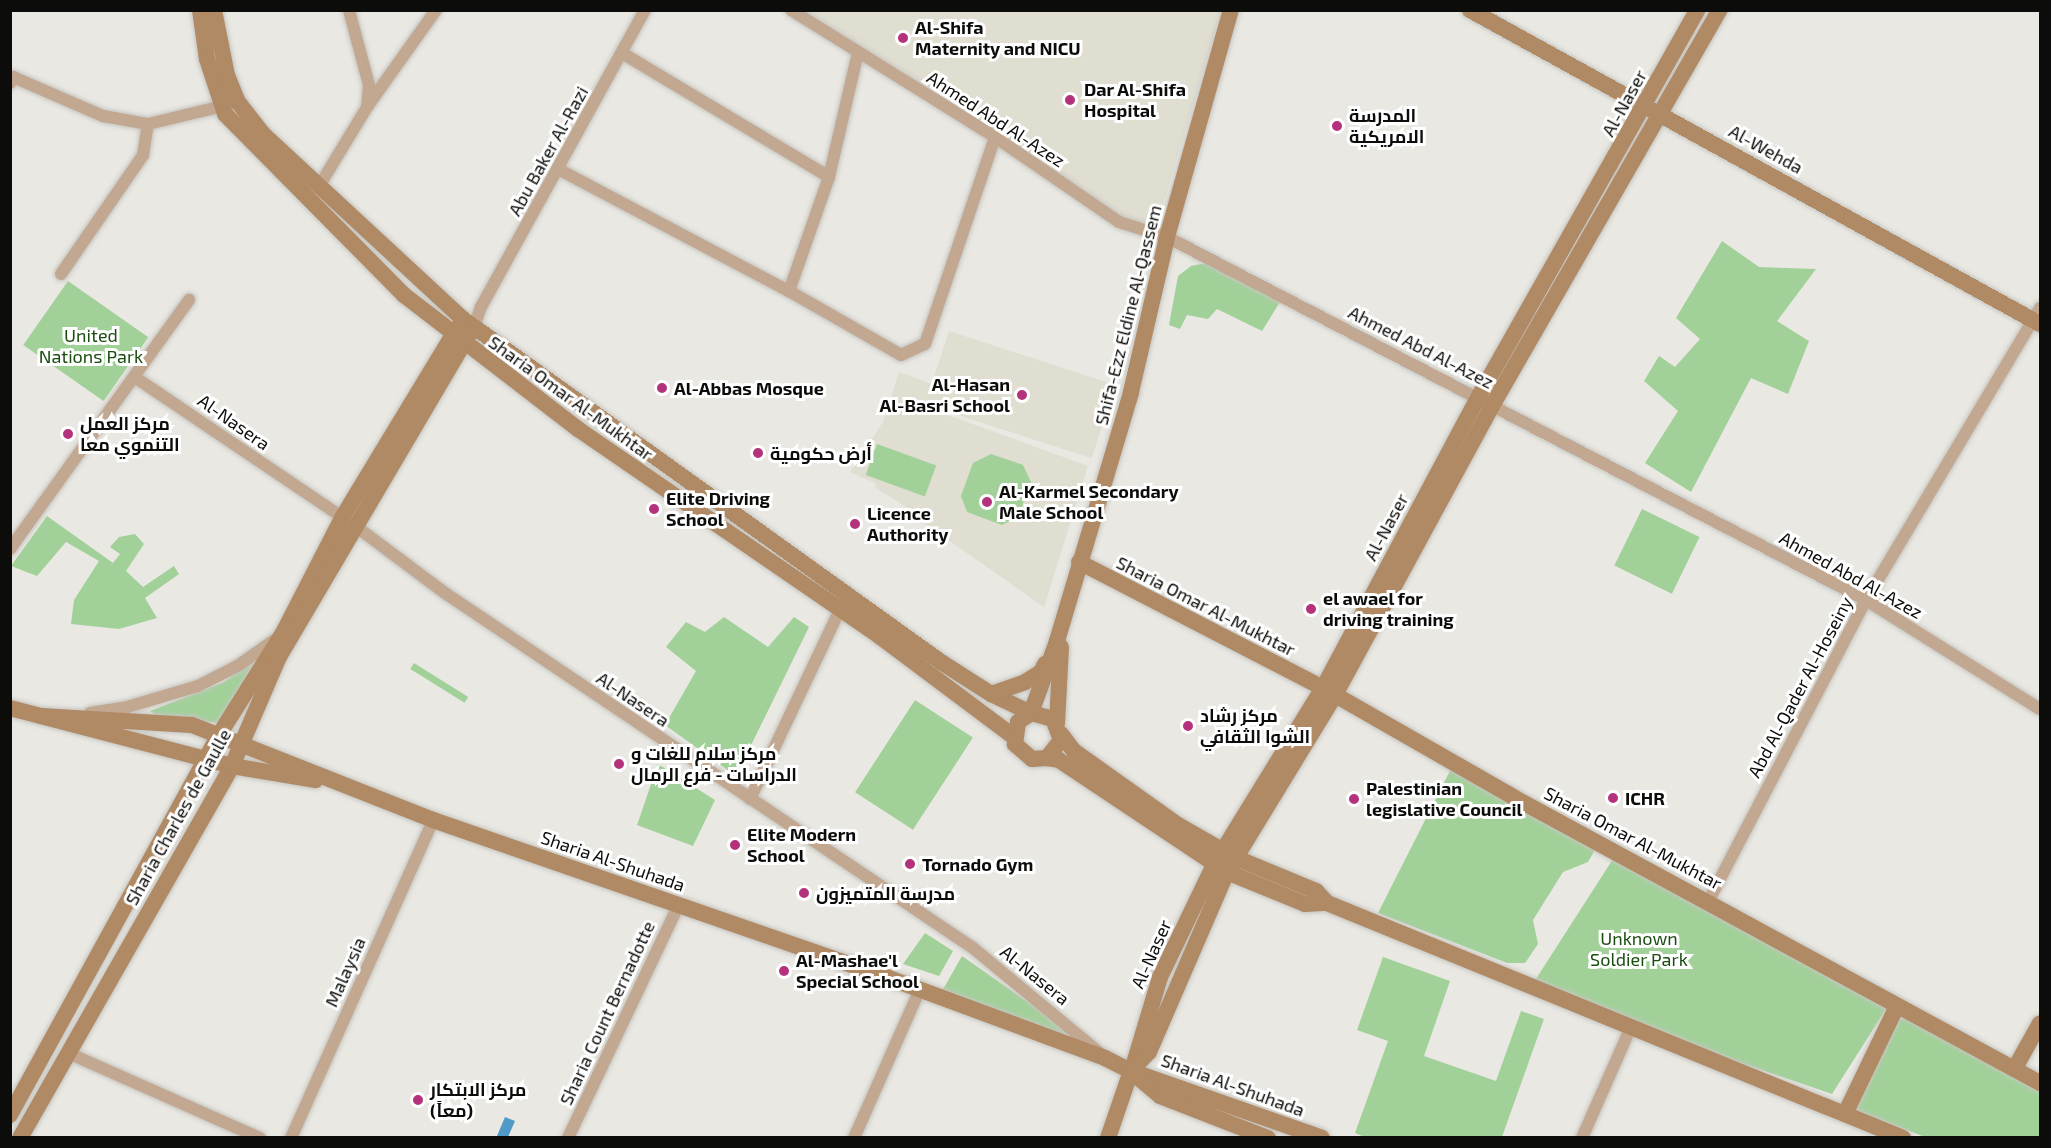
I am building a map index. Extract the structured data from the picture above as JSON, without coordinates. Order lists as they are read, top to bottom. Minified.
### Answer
{"streets":{"main road":["Al-Naser","Al-Wehda","Shifa-Ezz Eldine Al-Qassem","Sharia Omar Al-Mukhtar","Sharia Charles de Gaulle","Sharia Al-Shuhada"],"street":["Ahmed Abd Al-Azez","Abu Baker Al-Razi","Al-Nasera","Abd Al-Qader Al-Hoseiny","Malaysia","Sharia Count Bernadotte"]},"crossings":[["Al-Naser","Ahmed Abd Al-Azez"],["Al-Naser","Al-Wehda"],["Al-Naser","Sharia Omar Al-Mukhtar"],["Al-Naser","Sharia Al-Shuhada"],["Ahmed Abd Al-Azez","Shifa-Ezz Eldine Al-Qassem"],["Ahmed Abd Al-Azez","Abd Al-Qader Al-Hoseiny"],["Al-Wehda","Abd Al-Qader Al-Hoseiny"],["Abu Baker Al-Razi","Sharia Omar Al-Mukhtar"],["Abu Baker Al-Razi","Sharia Charles de Gaulle"],["Shifa-Ezz Eldine Al-Qassem","Sharia Omar Al-Mukhtar"],["Sharia Omar Al-Mukhtar","Abd Al-Qader Al-Hoseiny"],["Sharia Omar Al-Mukhtar","Sharia Charles de Gaulle"],["Al-Nasera","Sharia Charles de Gaulle"],["Al-Nasera","Sharia Al-Shuhada"],["Sharia Charles de Gaulle","Sharia Al-Shuhada"],["Sharia Al-Shuhada","Malaysia"],["Sharia Al-Shuhada","Sharia Count Bernadotte"]],"parks":["United Nations Park","Unknown Soldier Park"],"places":["Al-Shifa Maternity and NICU","Dar Al-Shifa Hospital","المدرسة الامريكية","Al-Abbas Mosque","Al-Hasan Al-Basri School","مركز العمل التنموي معا","أرض حكومية","Al-Karmel Secondary Male School","Elite Driving School","Licence Authority","el awael for driving training","مركز رشاد الشوا الثقافي","مركز سلام للغات و الدراسات - فرع الرمال","ICHR","Palestinian legislative Council","Elite Modern School","Tornado Gym","مدرسة المتميزون","Al-Mashae'l Special School","مركز الابتكار (معاً)"]}
